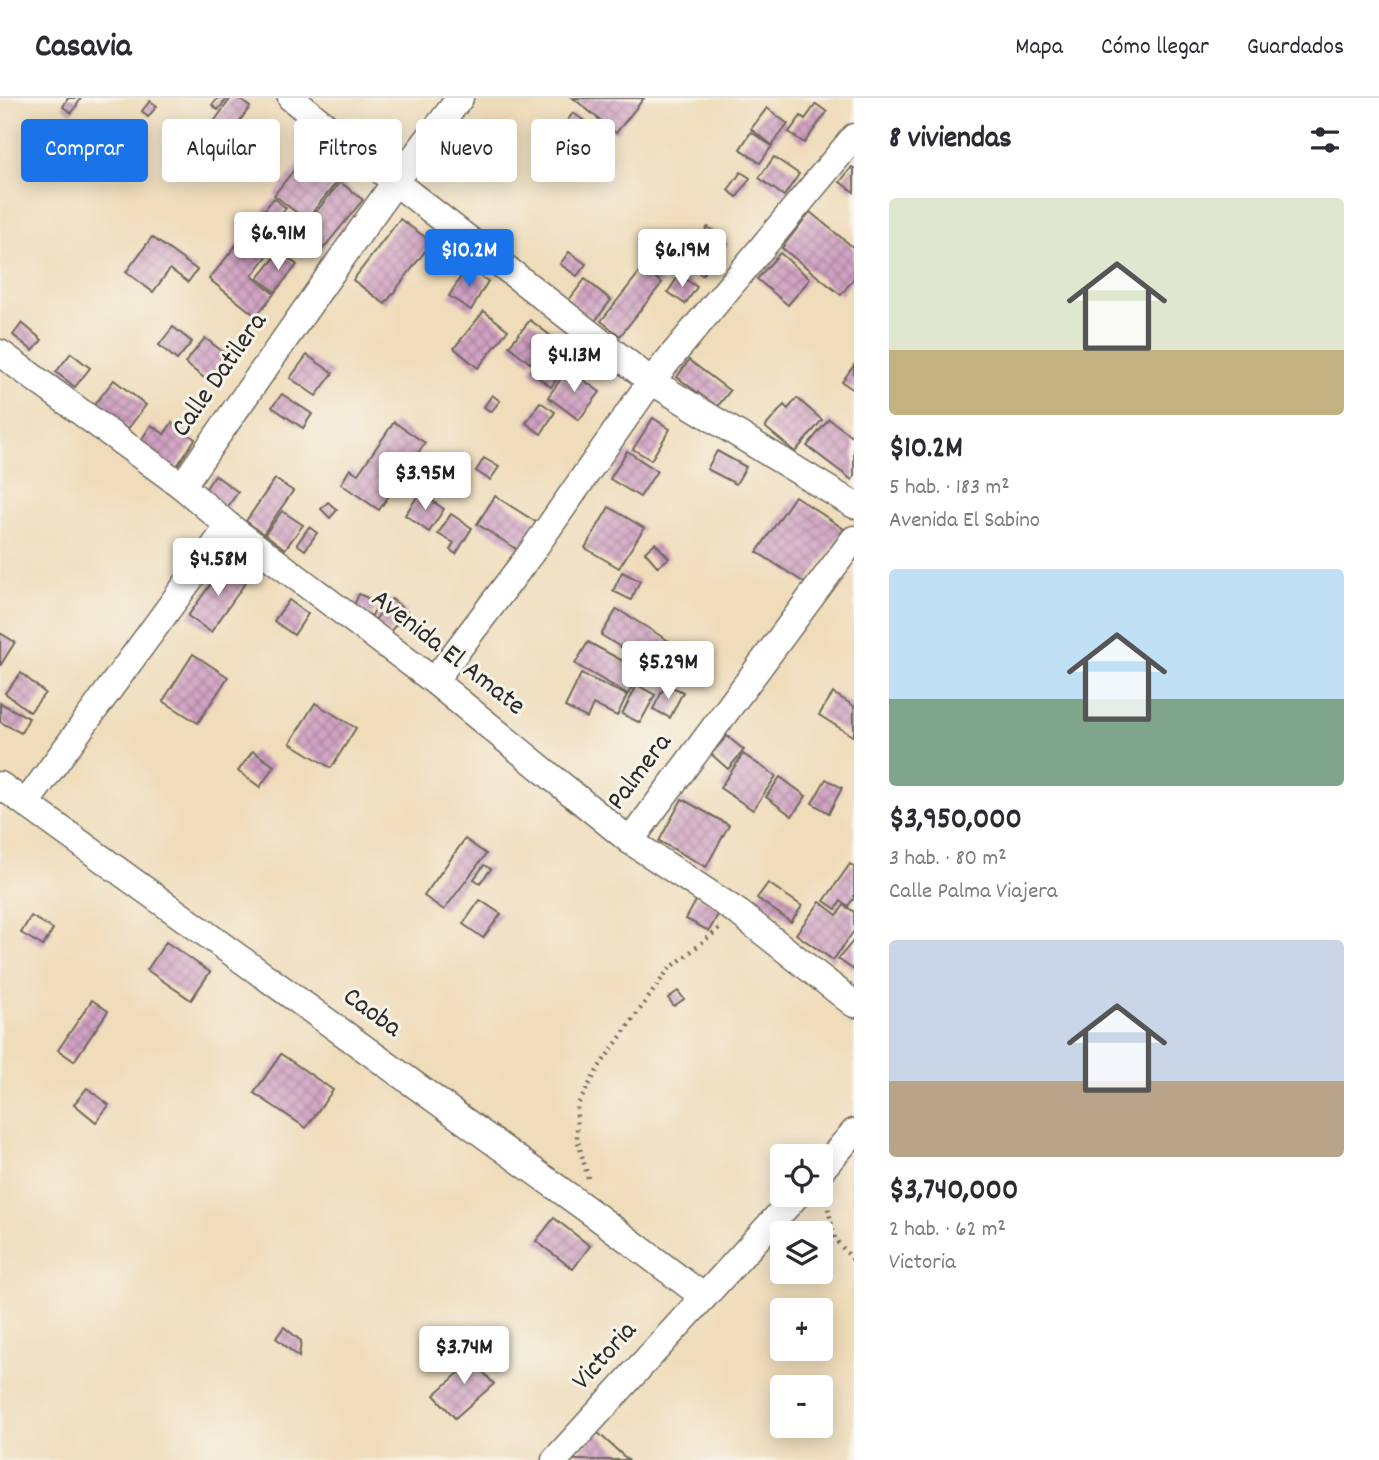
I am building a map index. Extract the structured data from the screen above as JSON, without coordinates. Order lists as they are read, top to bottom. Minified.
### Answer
{"streets":{"street":["Calle Datilera","Avenida El Amate","Palmera","Caoba","Victoria"]},"crossings":[["Calle Datilera","Avenida El Amate"],["Avenida El Amate","Palmera"],["Caoba","Victoria"]],"page":{"header":"Casavia","nav":["Mapa","Cómo llegar","Guardados"],"heading":"8 viviendas","chip":["Comprar","Alquilar","Filtros","Nuevo","Piso"],"list":[{"name":"$10.2M","note":"5 hab. · 183 m² · Avenida El Sabino"},{"name":"$3,950,000","note":"3 hab. · 80 m² · Calle Palma Viajera"},{"name":"$3,740,000","note":"2 hab. · 62 m² · Victoria"}],"price":["$6.91M","$10.2M","$6.19M","$4.13M","$3.95M","$4.58M","$5.29M","$3.74M"],"map_buttons":["+","−"]}}
